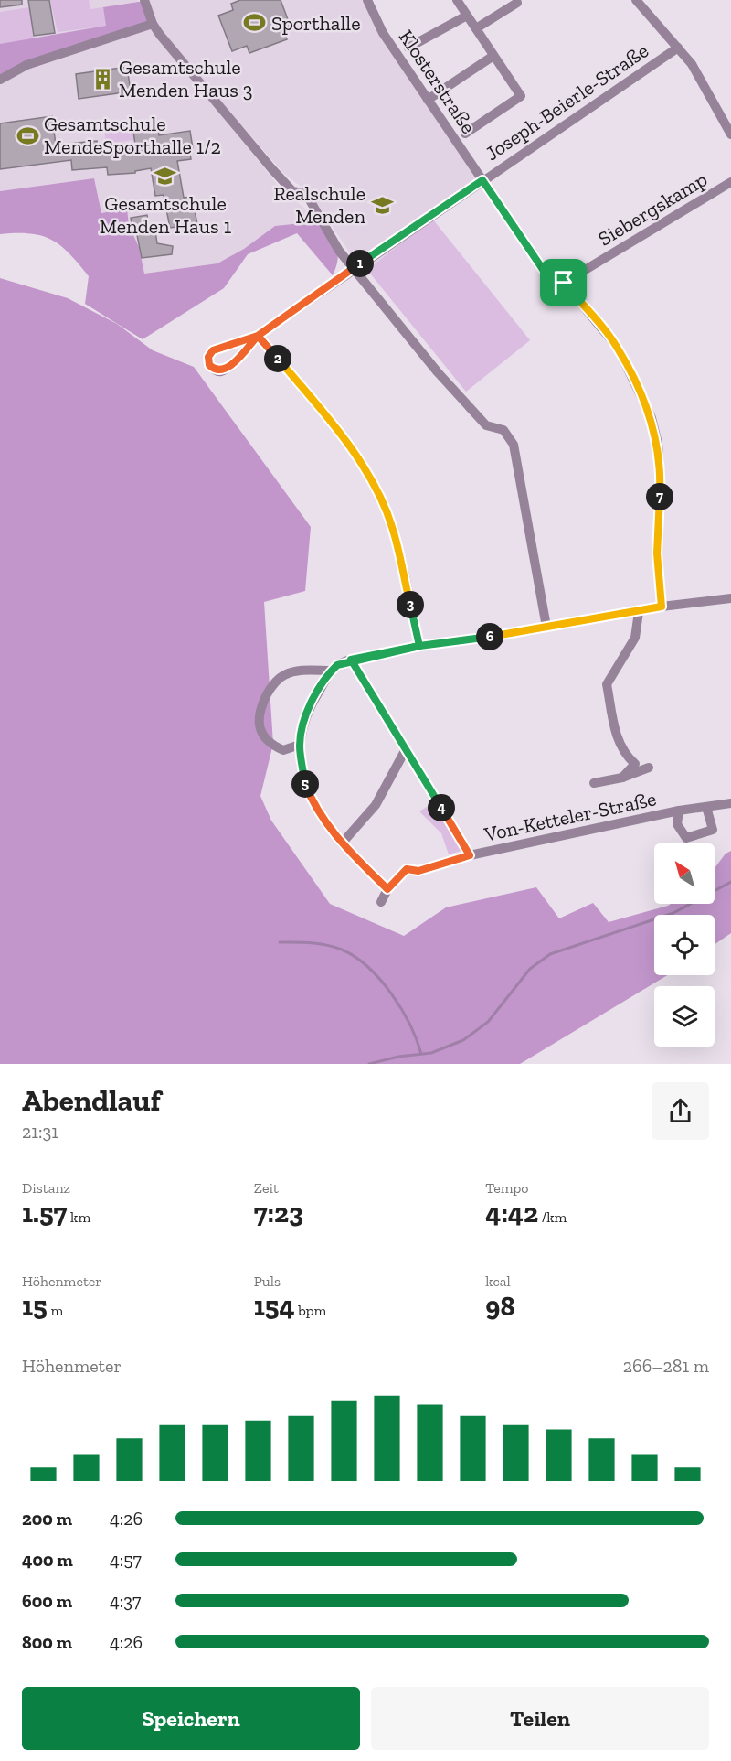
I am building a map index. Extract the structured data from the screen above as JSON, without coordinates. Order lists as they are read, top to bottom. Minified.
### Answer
{"streets":{"street":["Klosterstraße","Joseph-Beierle-Straße","Siebergskamp","Von-Ketteler-Straße"]},"crossings":[["Klosterstraße","Joseph-Beierle-Straße"],["Klosterstraße","Siebergskamp"]],"places":{"sports":["Sporthalle","Gesamtschule MendeSporthalle 1/2"],"building":["Gesamtschule Menden Haus 3"],"school or university":["Gesamtschule Menden Haus 1","Realschule Menden"]},"north":"top left","page":{"pins":["1","2","7","3","6","5","4"],"heading":["Abendlauf","21:31"],"stats":[["Distanz","1.57 km"],["Zeit","7:23"],["Tempo","4:42 /km"],["Höhenmeter","15 m"],["Puls","154 bpm"],["kcal","98"]],"chart":["Höhenmeter","266–281 m"],"list":[{"name":"200 m","note":"4:26"},{"name":"400 m","note":"4:57"},{"name":"600 m","note":"4:37"},{"name":"800 m","note":"4:26"}],"buttons":["Speichern","Teilen"]}}
